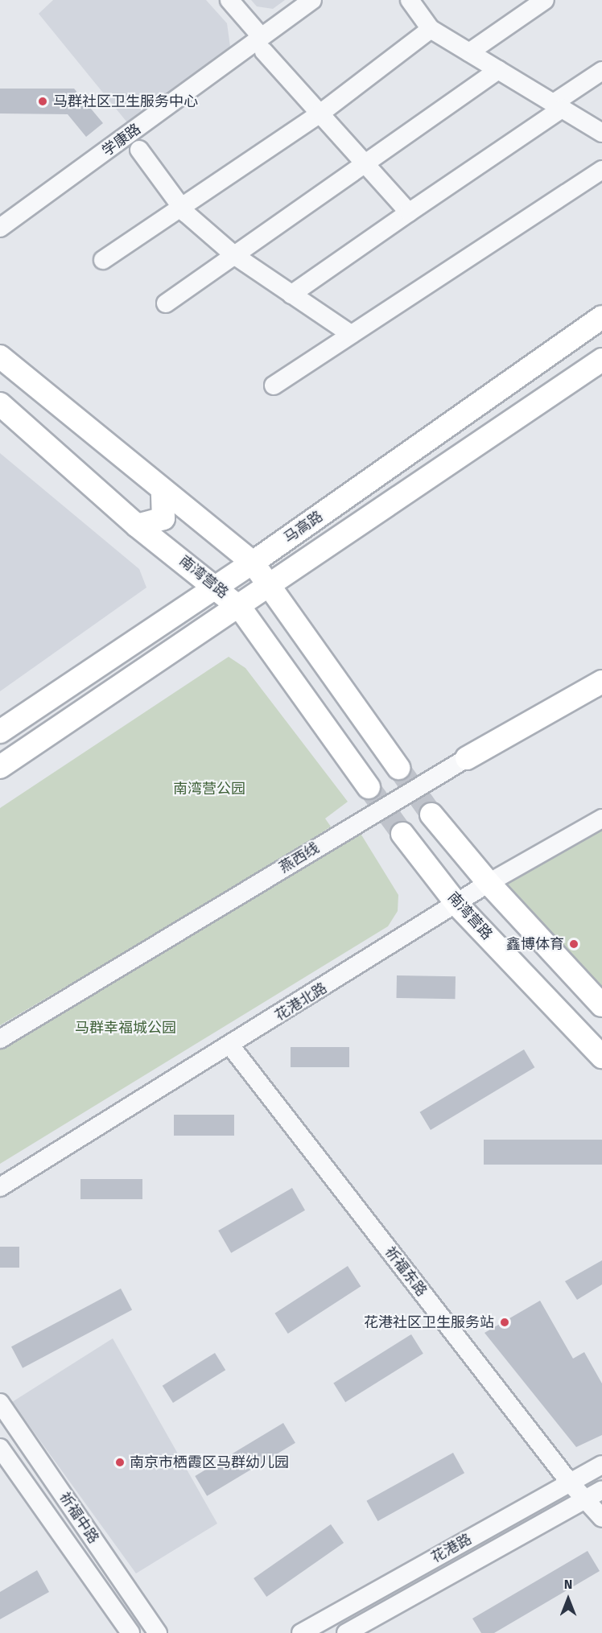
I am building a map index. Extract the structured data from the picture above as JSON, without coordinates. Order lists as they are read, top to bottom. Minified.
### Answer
{"streets":{"main road":["马高路","南湾营路","燕西线"],"street":["学康路","花港北路","祈福东路","祈福中路","花港路"]},"crossings":[["马高路","南湾营路"],["南湾营路","花港北路"],["花港北路","祈福东路"],["祈福东路","花港路"]],"parks":["南湾营公园","马群幸福城公园"],"places":["马群社区卫生服务中心","鑫博体育","花港社区卫生服务站","南京市栖霞区马群幼儿园"],"north":"top"}
